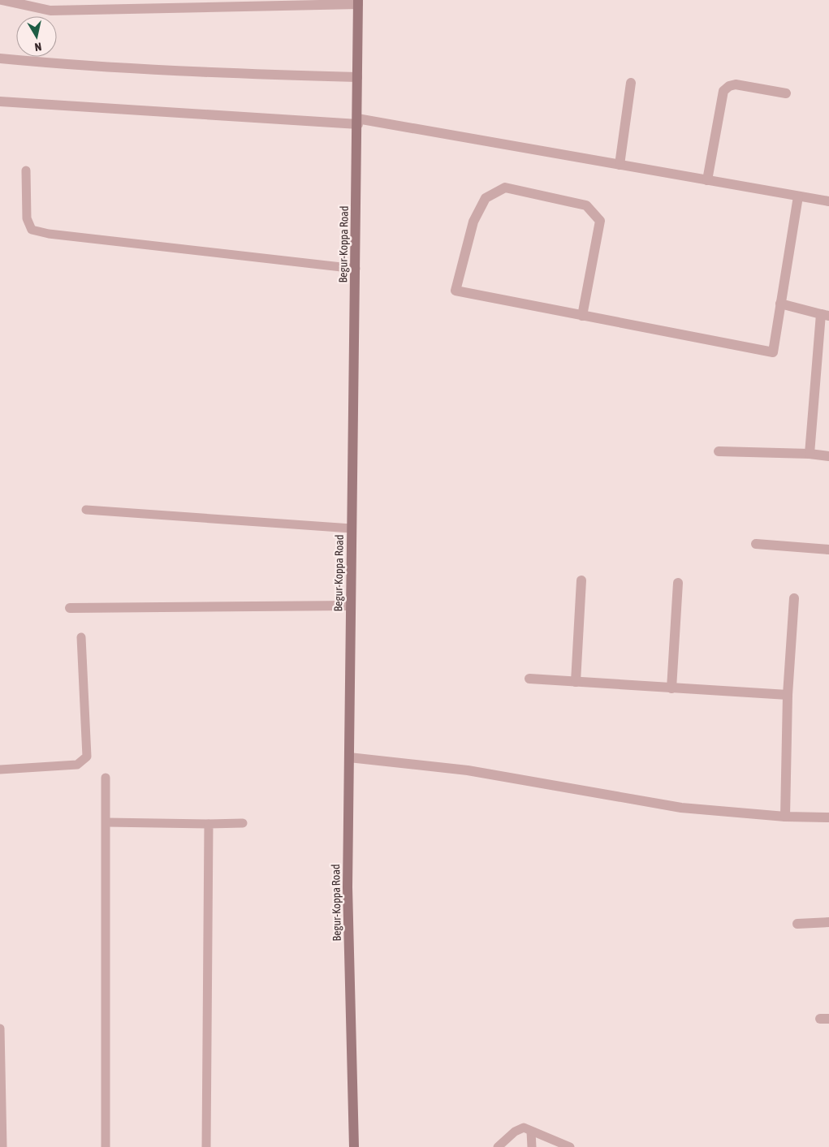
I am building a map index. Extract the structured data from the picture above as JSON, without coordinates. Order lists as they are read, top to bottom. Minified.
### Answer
{"streets":{"main road":["Begur-Koppa Road"]},"north":"bottom"}
